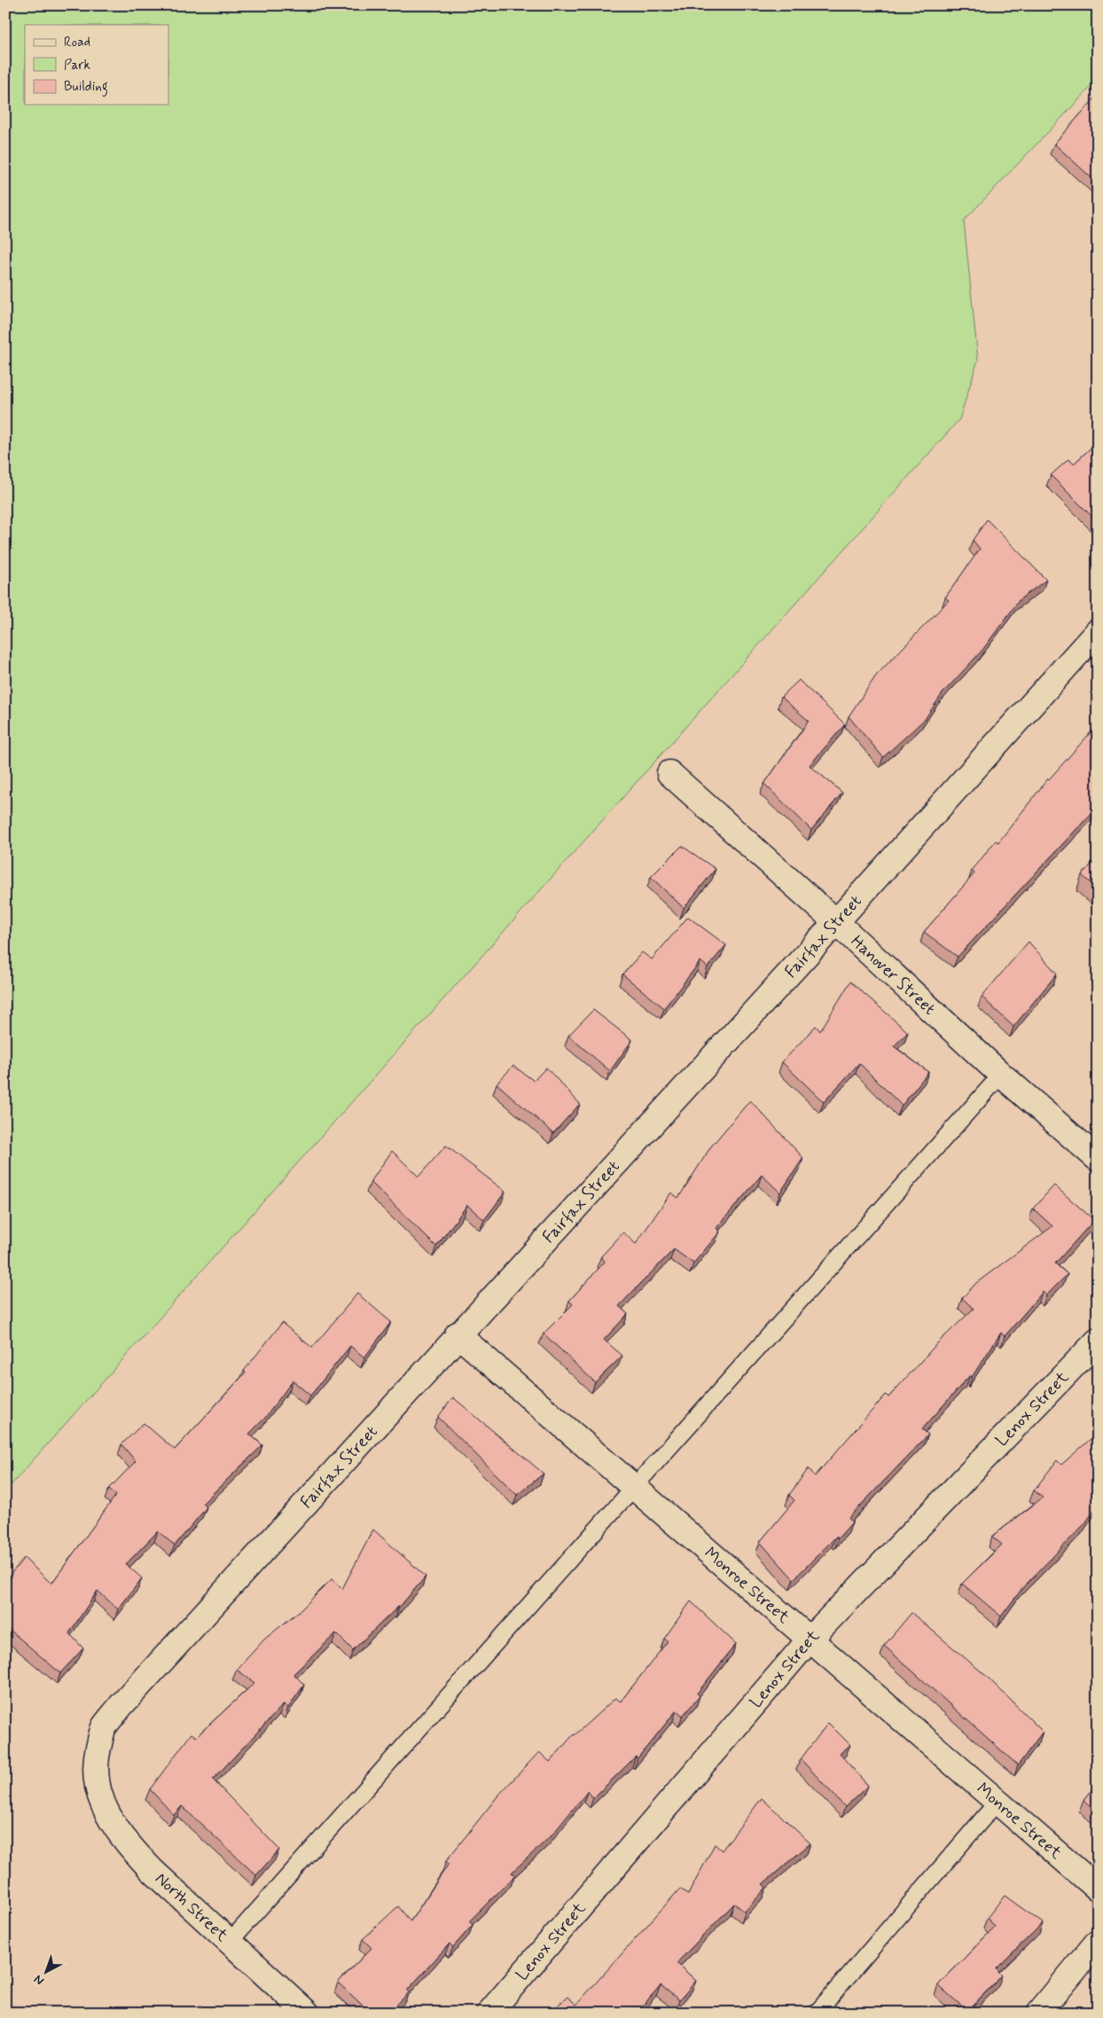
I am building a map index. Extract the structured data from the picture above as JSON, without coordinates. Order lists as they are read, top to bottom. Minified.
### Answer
{"streets":{"street":["Fairfax Street","Hanover Street","Lenox Street","Monroe Street","North Street"]},"crossings":[["Fairfax Street","Hanover Street"],["Fairfax Street","Monroe Street"],["Fairfax Street","North Street"],["Lenox Street","Monroe Street"]],"legend":["Road","Park","Building"],"north":"bottom left"}
